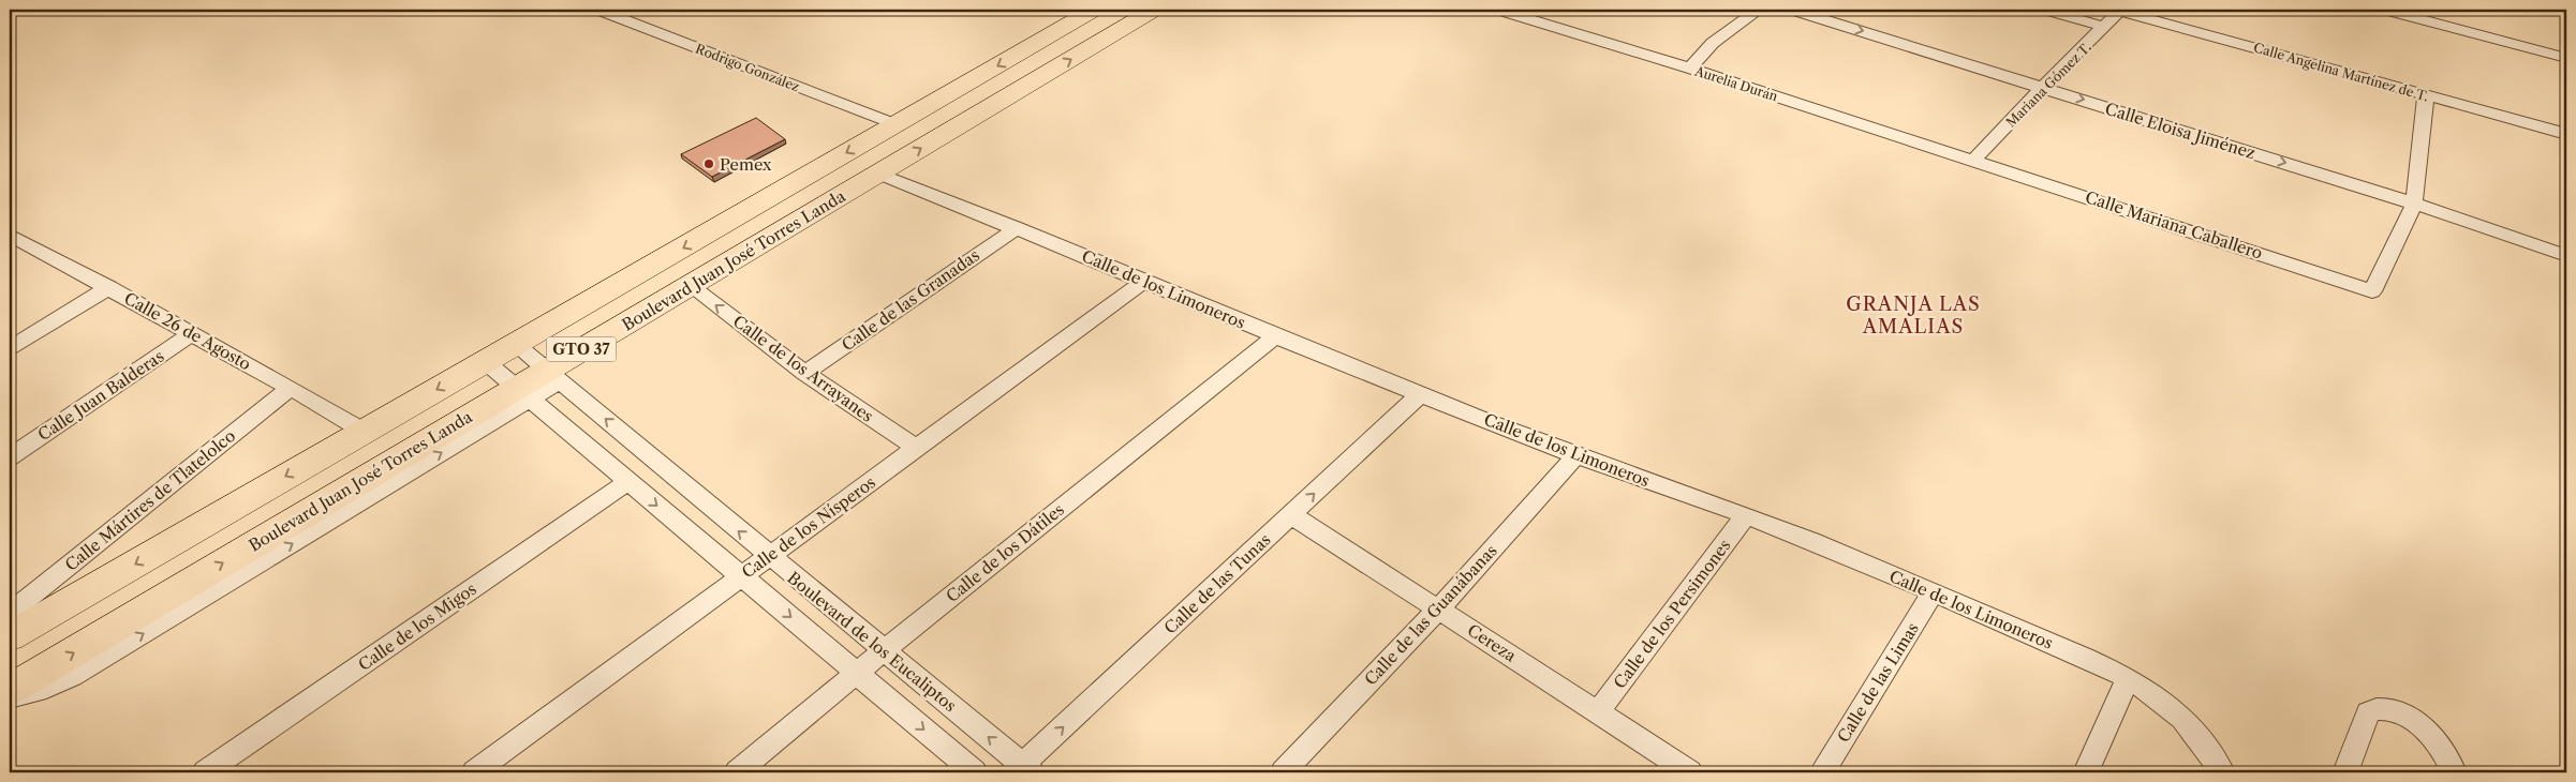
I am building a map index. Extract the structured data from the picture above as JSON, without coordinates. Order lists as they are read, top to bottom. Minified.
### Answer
{"streets":{"main road":["Boulevard Juan José Torres Landa","GTO 37"],"street":["Rodrigo González","Calle Angelina Martínez de T.","Aurelia Durán","Mariana Gómez T.","Calle Eloisa Jiménez","Calle Mariana Caballero","Calle de los Limoneros","Calle de las Granadas","Calle 26 de Agosto","Calle de los Arrayanes","Calle Juan Balderas","Calle Mártires de Tlatelolco","Calle de los Nísperos","Calle de los Dátiles","Calle de las Tunas","Calle de los Persimones","Calle de las Guanábanas","Calle de los Migos","Boulevard de los Eucaliptos","Cereza","Calle de las Limas"]},"crossings":[["Rodrigo González","GTO 37"],["Calle Angelina Martínez de T.","Mariana Gómez T."],["Aurelia Durán","Mariana Gómez T."],["Aurelia Durán","Calle Mariana Caballero"],["Mariana Gómez T.","Calle Eloisa Jiménez"],["Mariana Gómez T.","Calle Mariana Caballero"],["Calle Eloisa Jiménez","Calle Mariana Caballero"],["Boulevard Juan José Torres Landa","Calle de los Limoneros"],["Boulevard Juan José Torres Landa","Calle de los Arrayanes"],["Boulevard Juan José Torres Landa","Boulevard de los Eucaliptos"],["Calle de los Limoneros","Calle de las Granadas"],["Calle de los Limoneros","Calle de los Nísperos"],["Calle de los Limoneros","Calle de los Dátiles"],["Calle de los Limoneros","Calle de las Tunas"],["Calle de los Limoneros","Calle de los Persimones"],["Calle de los Limoneros","Calle de las Guanábanas"],["Calle de los Limoneros","Calle de las Limas"],["Calle de las Granadas","Calle de los Arrayanes"],["Calle 26 de Agosto","GTO 37"],["Calle 26 de Agosto","Calle Juan Balderas"],["Calle 26 de Agosto","Calle Mártires de Tlatelolco"],["GTO 37","Boulevard de los Eucaliptos"],["Calle de los Arrayanes","Calle de los Nísperos"],["Calle de los Nísperos","Boulevard de los Eucaliptos"],["Calle de los Dátiles","Boulevard de los Eucaliptos"],["Calle de las Tunas","Boulevard de los Eucaliptos"],["Calle de las Tunas","Cereza"],["Calle de los Persimones","Cereza"],["Calle de las Guanábanas","Cereza"],["Calle de los Migos","Boulevard de los Eucaliptos"]],"one_way":["Calle Eloisa Jiménez","Calle de los Arrayanes","Calle de las Tunas"],"districts":["GRANJA LAS AMALIAS"],"places":["Pemex"]}
